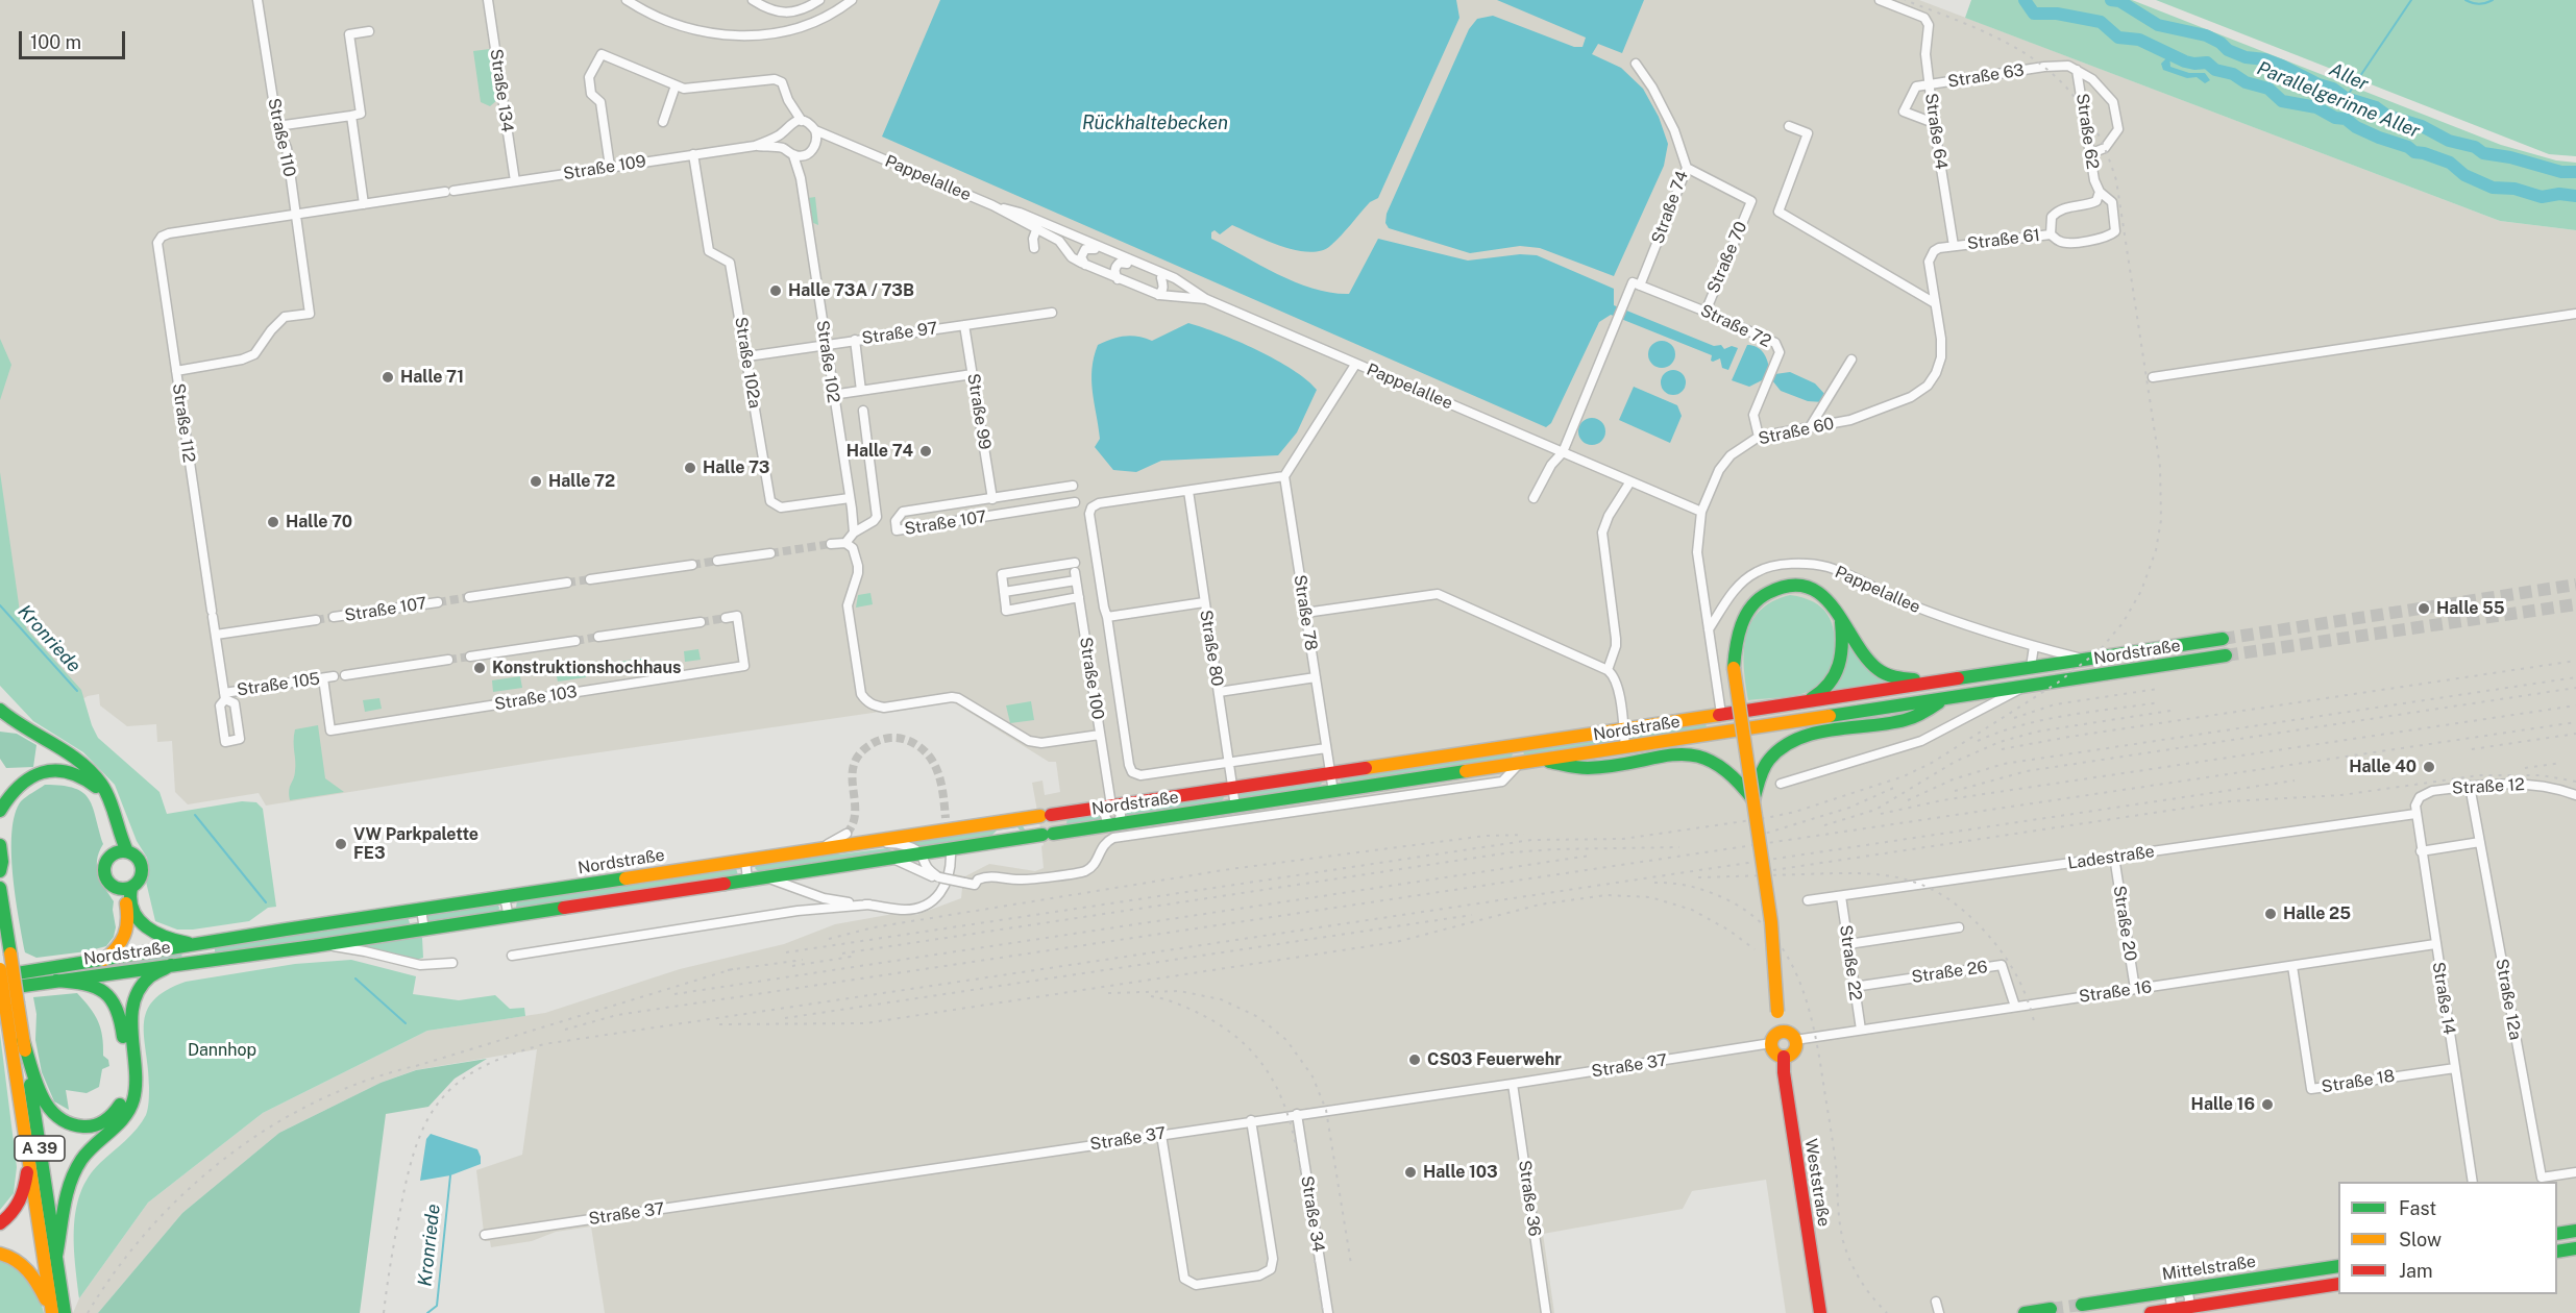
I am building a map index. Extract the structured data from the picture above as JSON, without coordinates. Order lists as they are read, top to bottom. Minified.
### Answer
{"streets":{"main road":["Nordstraße","A 39","Weststraße","Mittelstraße"],"street":["Straße 63","Straße 134","Straße 64","Straße 62","Straße 110","Straße 109","Pappelallee","Straße 74","Straße 61","Straße 70","Straße 72","Straße 97","Straße 102","Straße 102a","Straße 99","Straße 112","Straße 60","Straße 107","Straße 78","Straße 80","Straße 100","Straße 105","Straße 103","Straße 12","Ladestraße","Straße 20","Straße 22","Straße 26","Straße 16","Straße 14","Straße 12a","Straße 37","Straße 18","Straße 36","Straße 34"]},"crossings":[["Straße 63","Straße 64"],["Straße 63","Straße 62"],["Straße 134","Straße 109"],["Straße 64","Straße 61"],["Straße 64","Straße 60"],["Straße 62","Straße 61"],["Straße 110","Straße 109"],["Straße 110","Straße 112"],["Straße 109","Straße 102a"],["Straße 109","Straße 112"],["Pappelallee","Straße 74"],["Pappelallee","Straße 102"],["Pappelallee","Straße 60"],["Pappelallee","Nordstraße"],["Straße 74","Straße 70"],["Straße 74","Straße 72"],["Straße 61","Straße 60"],["Straße 70","Straße 72"],["Straße 72","Straße 60"],["Straße 97","Straße 102"],["Straße 97","Straße 102a"],["Straße 97","Straße 99"],["Straße 102","Straße 102a"],["Straße 99","Straße 107"],["Straße 112","Straße 105"],["Straße 60","Nordstraße"],["Straße 78","Nordstraße"],["Straße 80","Nordstraße"],["Nordstraße","Straße 100"],["Straße 105","Straße 103"],["Straße 12","Ladestraße"],["Straße 12","Straße 14"],["Straße 12","Straße 12a"],["Ladestraße","Straße 20"],["Ladestraße","Straße 22"],["Ladestraße","Straße 14"],["Straße 20","Straße 16"],["Straße 22","Straße 26"],["Straße 22","Straße 16"],["Straße 26","Straße 16"],["Straße 16","Straße 14"],["Straße 16","Straße 37"],["Straße 16","Straße 18"],["Straße 16","Weststraße"],["Straße 14","Straße 18"],["Straße 37","Weststraße"],["Straße 37","Straße 36"],["Straße 37","Straße 34"]],"water":["Aller","Parallelgerinne Aller","Rückhaltebecken","Kronriede"],"parks":["Dannhop"],"places":["Halle 73A / 73B","Halle 71","Halle 74","Halle 73","Halle 72","Halle 70","Halle 55","Konstruktionshochhaus","Halle 40","VW Parkpalette FE3","Halle 25","CS03 Feuerwehr","Halle 16","Halle 103"],"legend":["Fast","Slow","Jam"],"scale_bar":"100 m"}
